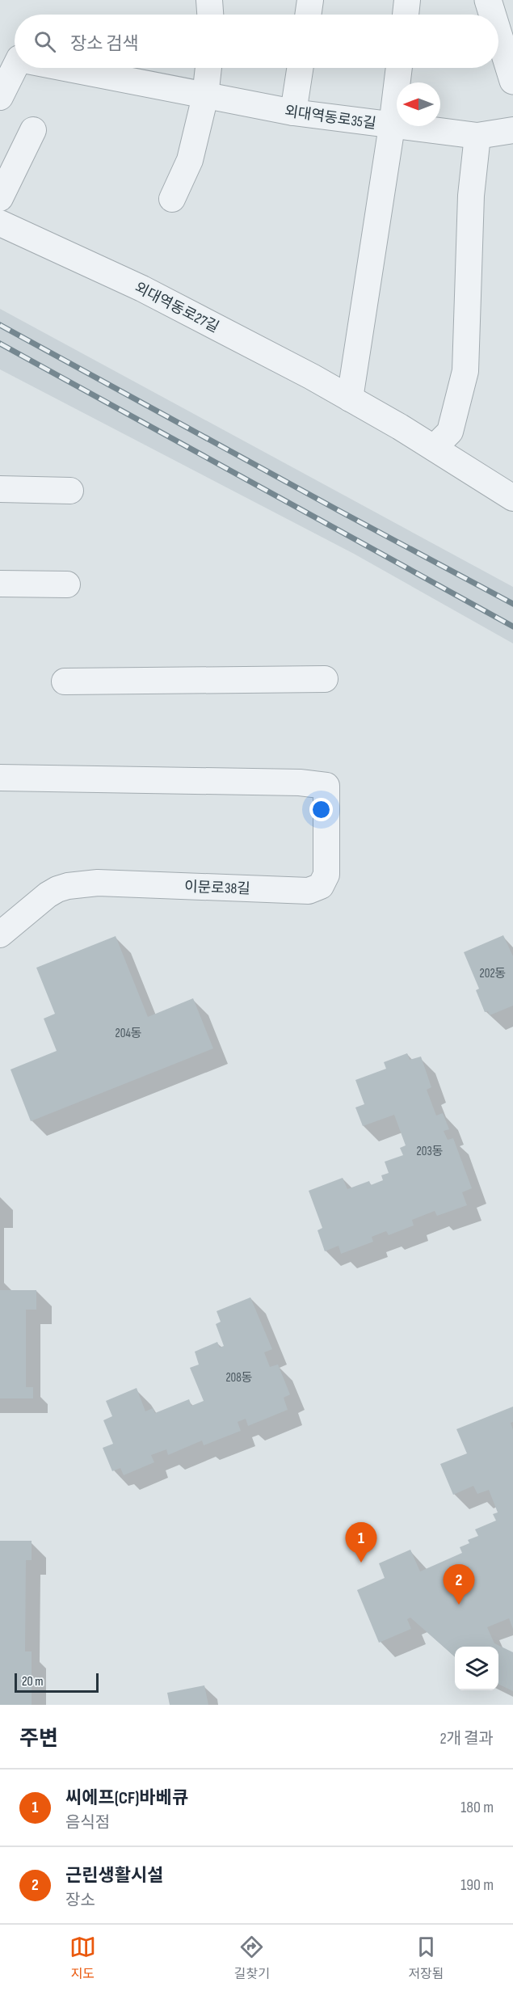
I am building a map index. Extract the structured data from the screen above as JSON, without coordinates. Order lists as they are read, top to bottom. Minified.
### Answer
{"streets":{"street":["외대역동로35길","외대역동로27길","이문로38길"]},"house_numbers":["202동","204동","203동","208동"],"scale_bar":"20 m","north":"left","page":{"search":"장소 검색","pins":["1","2"],"scale":"20 m","heading":["주변","2개 결과"],"list":[{"mark":"1","name":"씨에프(CF)바베큐","note":"음식점","value":"180 m"},{"mark":"2","name":"근린생활시설","note":"장소","value":"190 m"}],"nav":["지도","길찾기","저장됨"]}}
